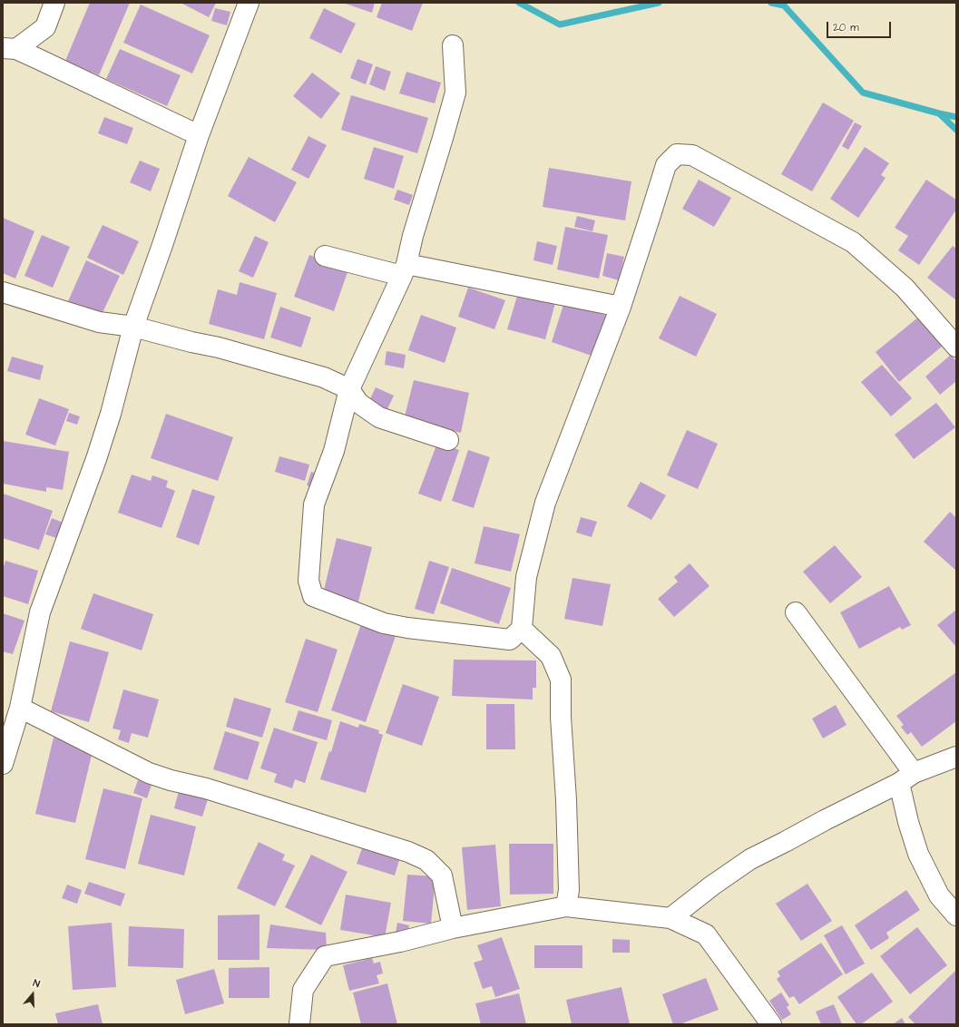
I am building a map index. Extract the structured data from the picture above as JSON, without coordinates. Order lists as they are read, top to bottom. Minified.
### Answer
{"scale_bar":"20 m","north":"top"}
